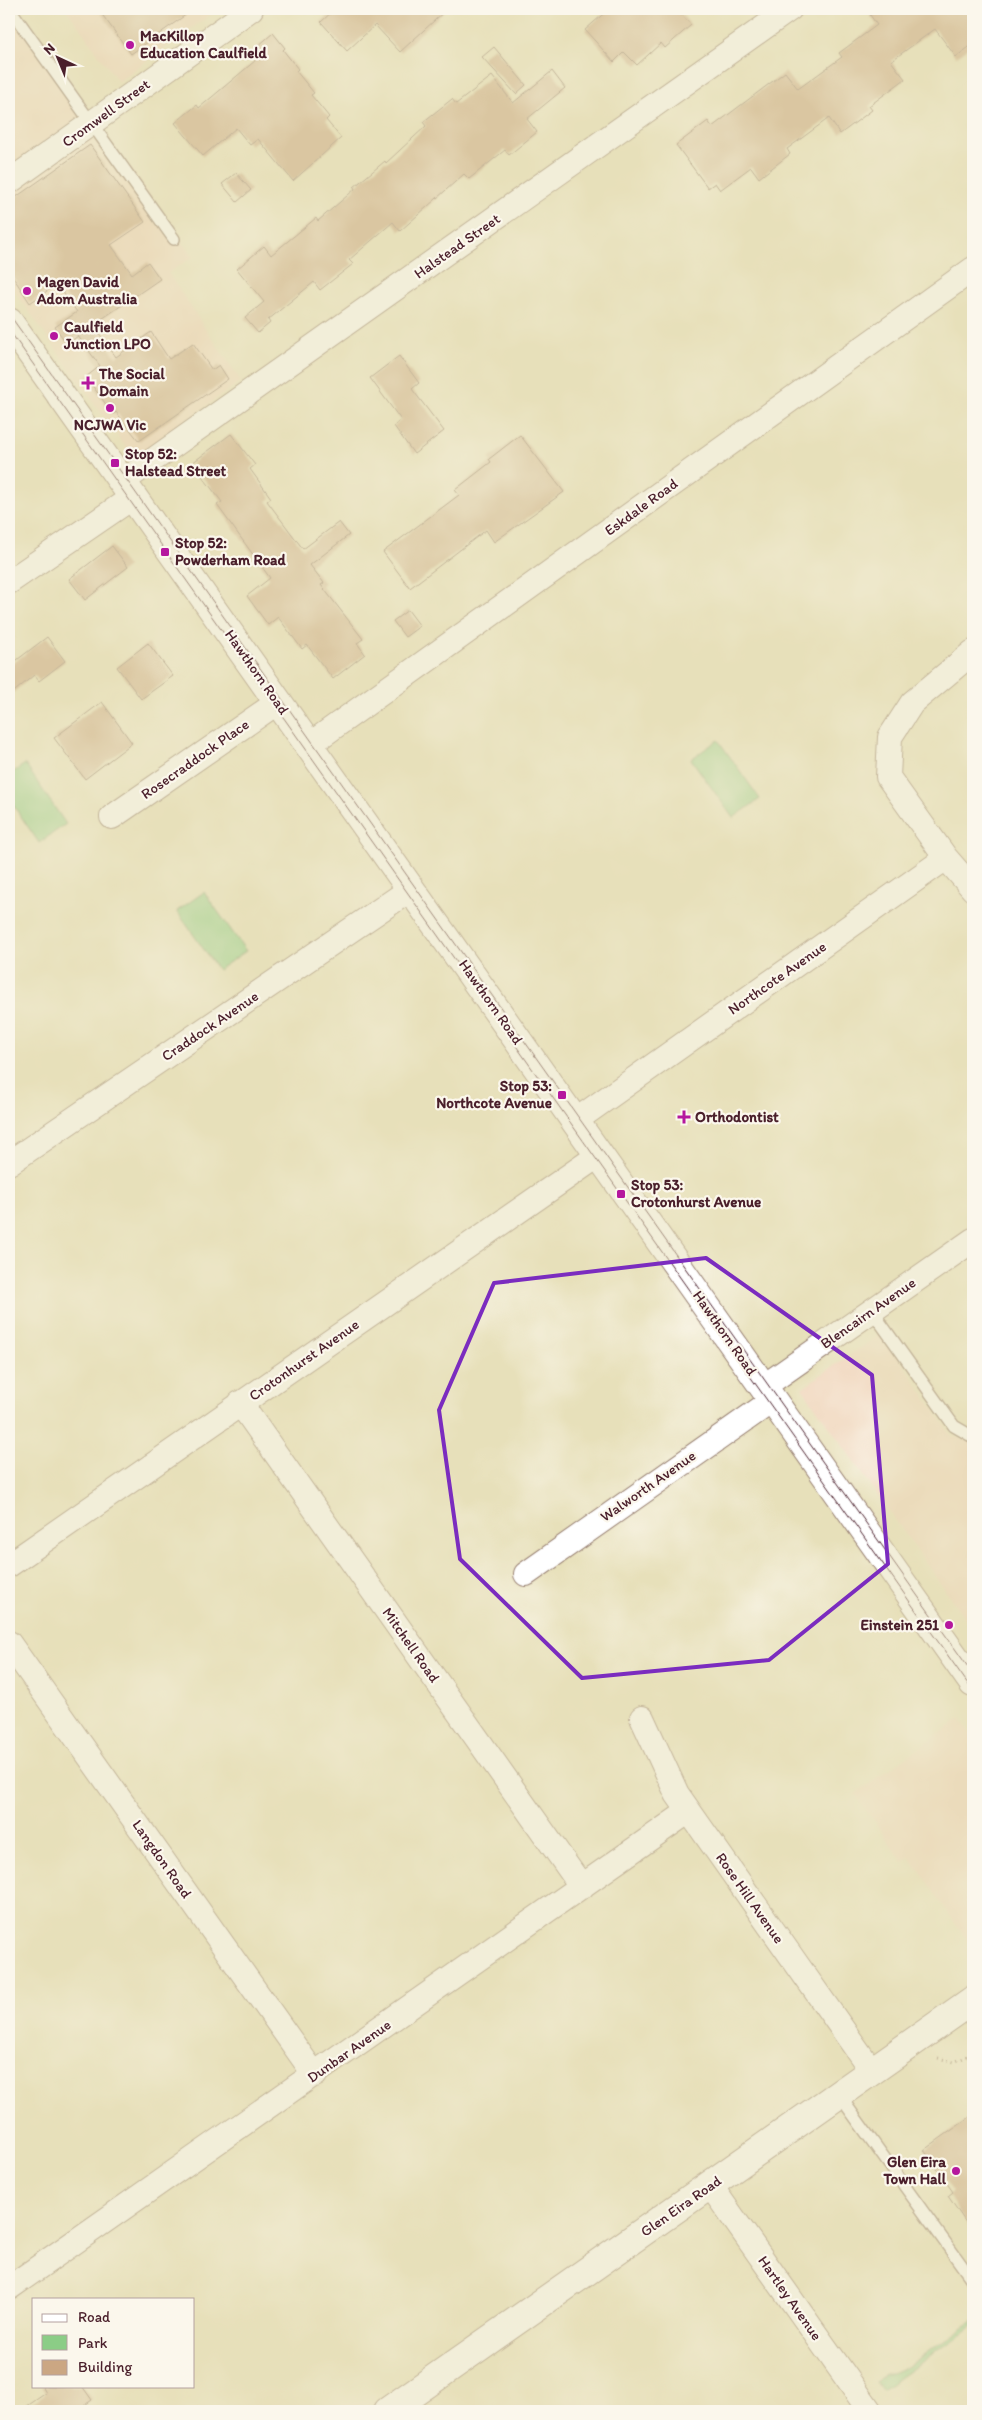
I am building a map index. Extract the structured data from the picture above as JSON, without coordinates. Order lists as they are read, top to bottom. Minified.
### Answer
{"streets":{"main road":["Hawthorn Road","Glen Eira Road"],"street":["Cromwell Street","Halstead Street","Eskdale Road","Rosecraddock Place","Northcote Avenue","Craddock Avenue","Blencairn Avenue","Crotonhurst Avenue","Walworth Avenue","Mitchell Road","Langdon Road","Rose Hill Avenue","Dunbar Avenue","Hartley Avenue"]},"crossings":[["Halstead Street","Hawthorn Road"],["Eskdale Road","Hawthorn Road"],["Hawthorn Road","Rosecraddock Place"],["Hawthorn Road","Northcote Avenue"],["Hawthorn Road","Craddock Avenue"],["Hawthorn Road","Blencairn Avenue"],["Hawthorn Road","Crotonhurst Avenue"],["Hawthorn Road","Walworth Avenue"],["Blencairn Avenue","Walworth Avenue"],["Crotonhurst Avenue","Mitchell Road"],["Mitchell Road","Dunbar Avenue"],["Langdon Road","Dunbar Avenue"],["Rose Hill Avenue","Dunbar Avenue"],["Rose Hill Avenue","Glen Eira Road"],["Glen Eira Road","Hartley Avenue"]],"places":{"other":["MacKillop Education Caulfield","Magen David Adom Australia","Caulfield Junction LPO","NCJWA Vic","Einstein 251","Glen Eira Town Hall"],"health":["The Social Domain","Orthodontist"],"transit":["Stop 52: Halstead Street","Stop 52: Powderham Road","Stop 53: Northcote Avenue","Stop 53: Crotonhurst Avenue"]},"legend":["Road","Park","Building"],"north":"top left"}
